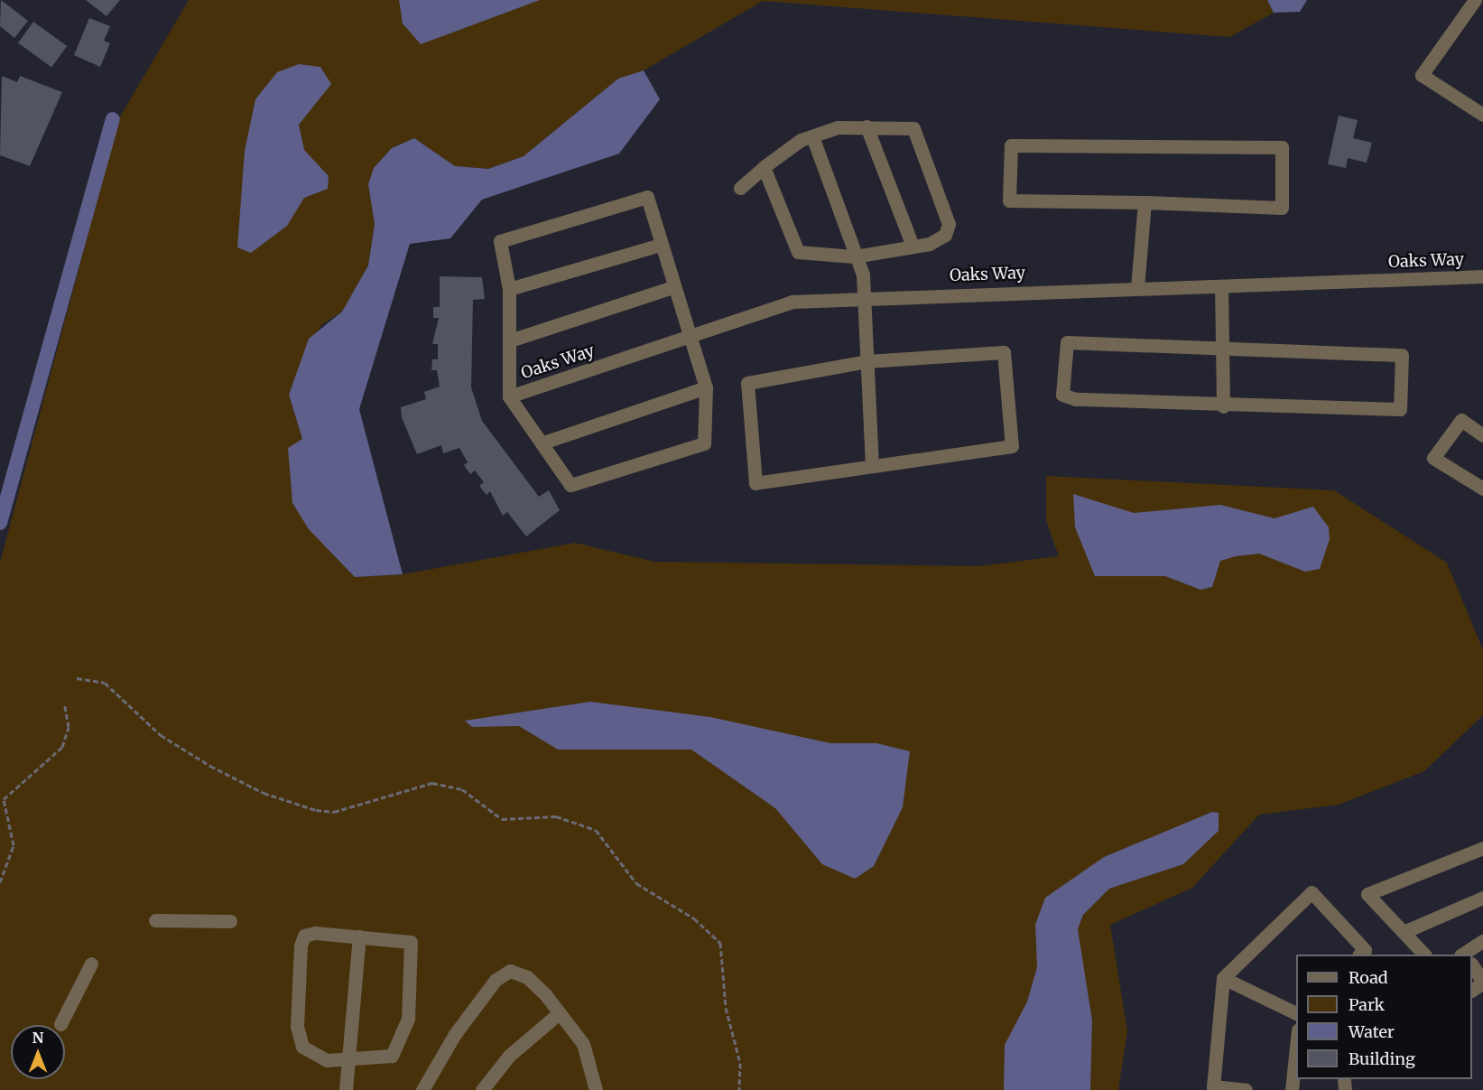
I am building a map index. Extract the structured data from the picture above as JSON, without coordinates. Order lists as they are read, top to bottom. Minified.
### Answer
{"streets":{"street":["Oaks Way"]},"legend":["Road","Park","Water","Building"],"north":"top"}
